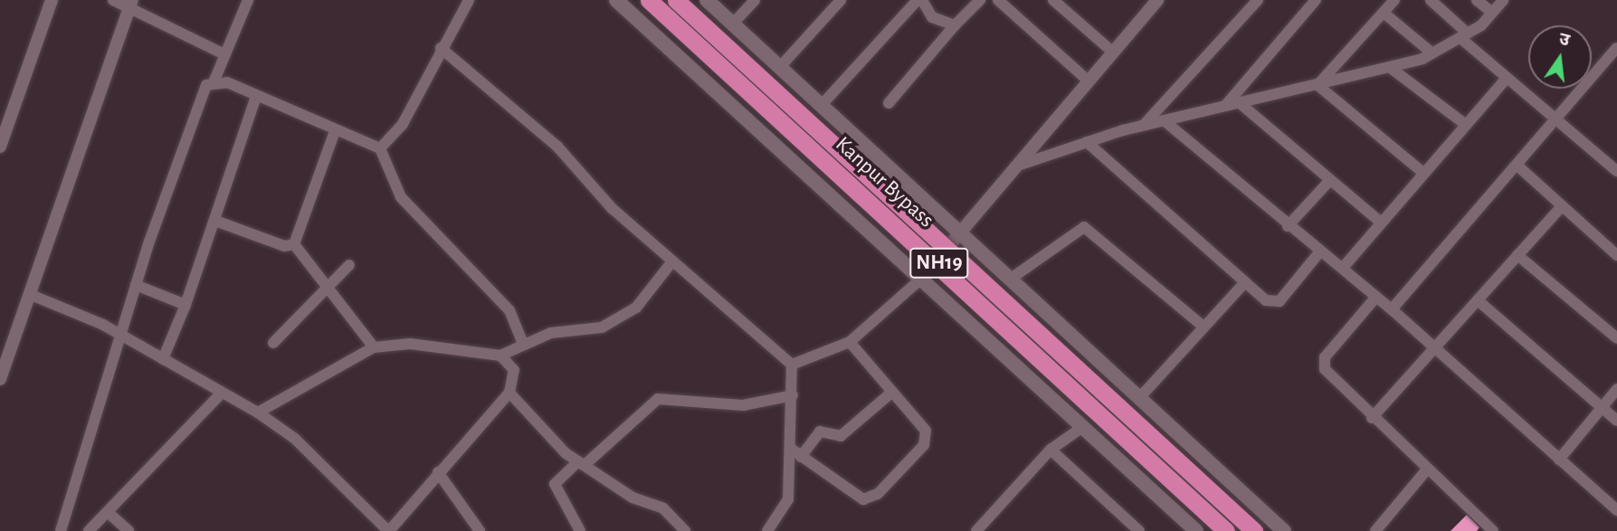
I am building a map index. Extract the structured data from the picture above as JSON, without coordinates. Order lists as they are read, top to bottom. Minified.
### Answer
{"streets":{"highway":["Kanpur Bypass","NH19"]},"north":"top"}
